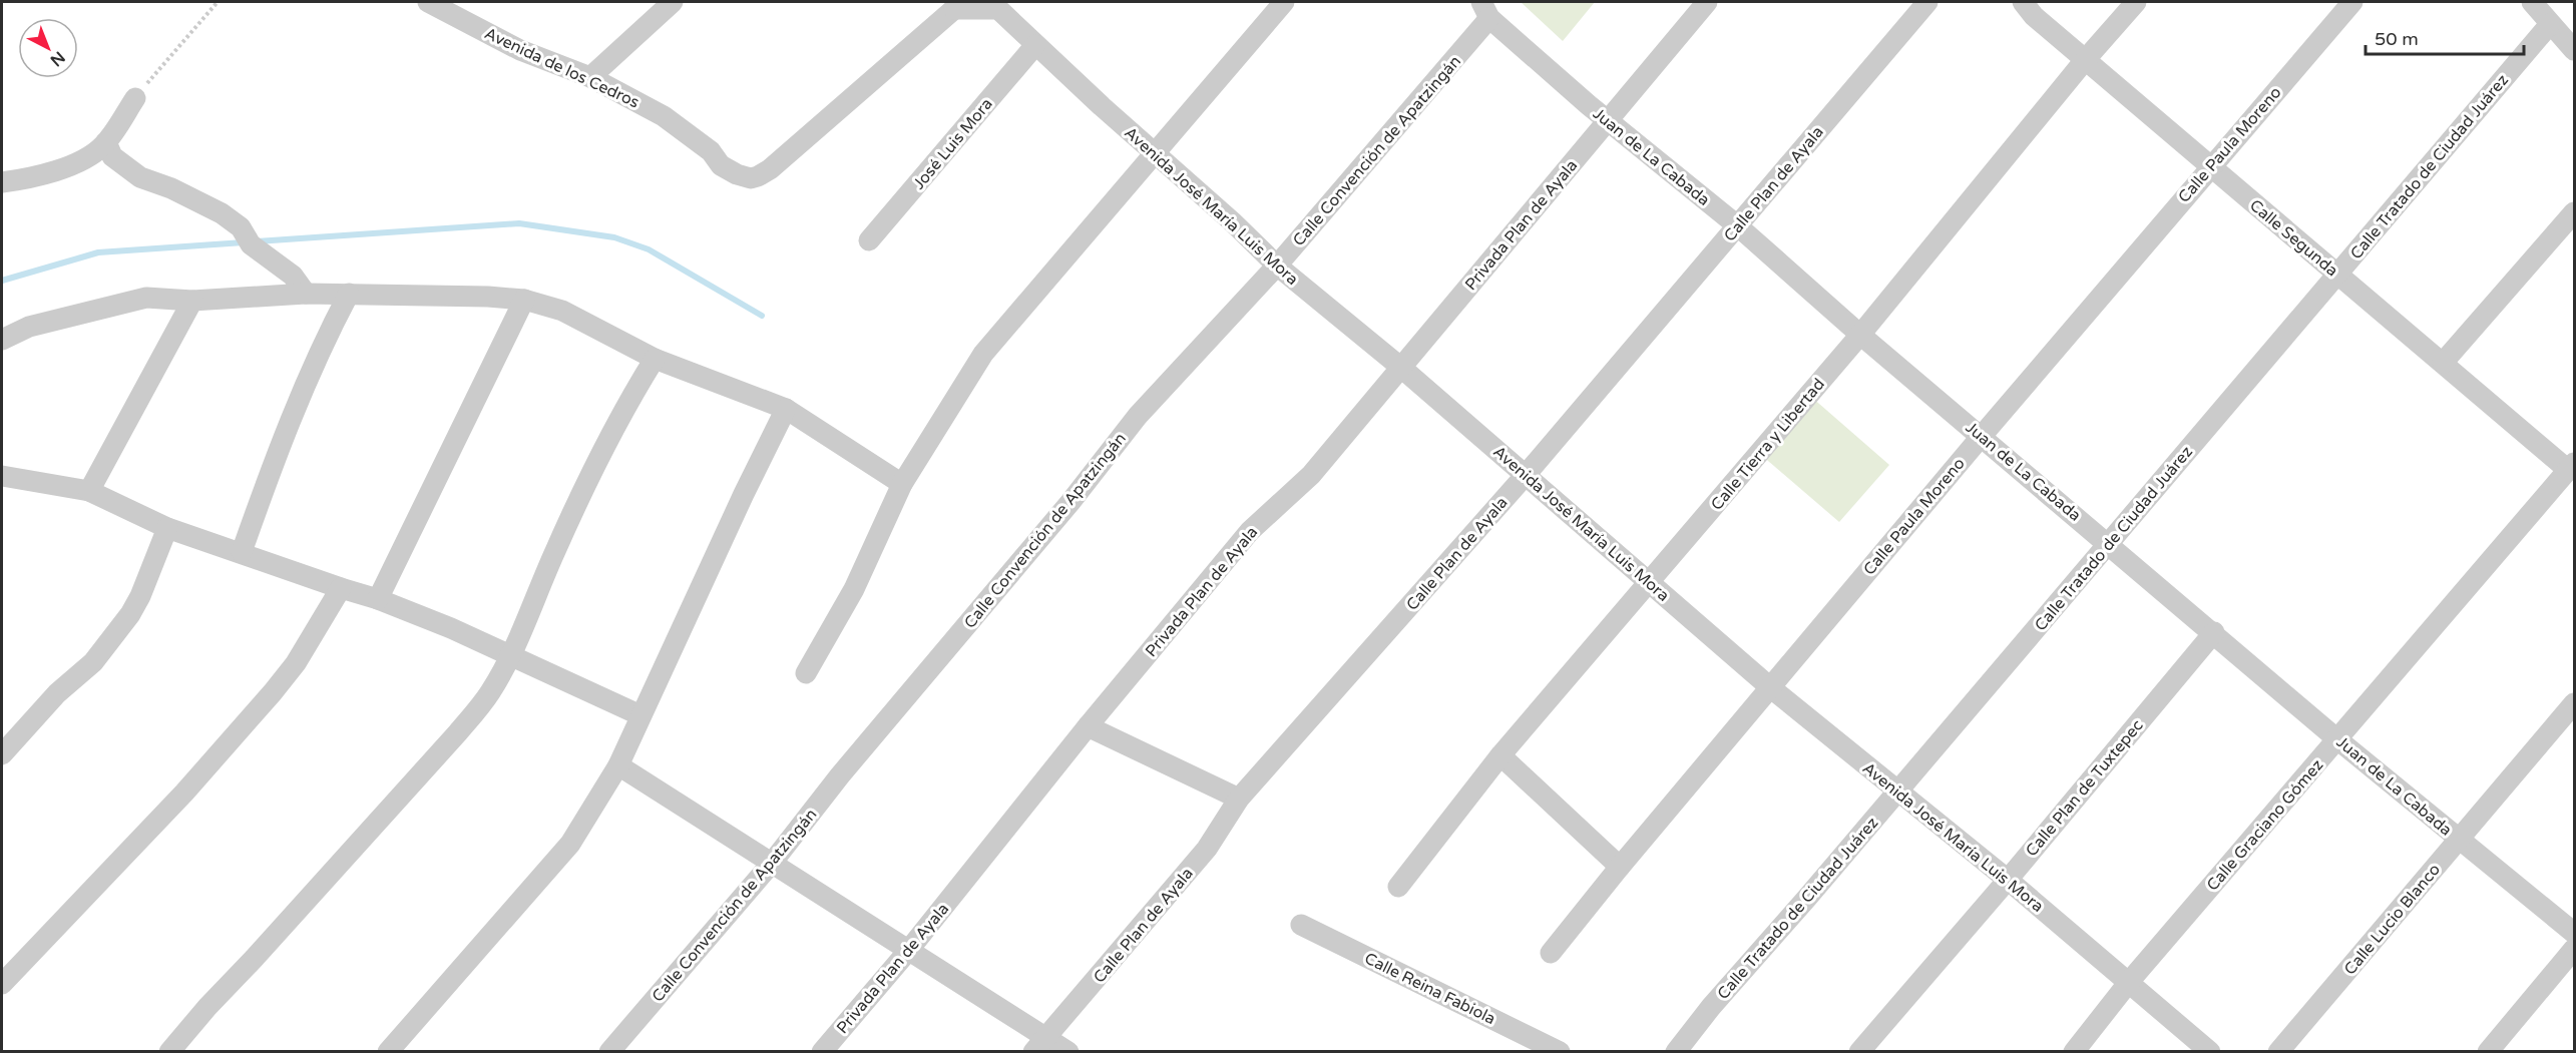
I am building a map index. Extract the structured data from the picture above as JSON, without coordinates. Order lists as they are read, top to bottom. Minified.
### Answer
{"streets":{"street":["Avenida de los Cedros","José Luis Mora","Calle Paula Moreno","Calle Convención de Apatzingán","Juan de La Cabada","Calle Tratado de Ciudad Juárez","Calle Plan de Ayala","Avenida José María Luis Mora","Privada Plan de Ayala","Calle Segunda","Calle Tierra y Libertad","Calle Plan de Tuxtepec","Calle Graciano Gómez","Calle Lucio Blanco","Calle Reina Fabiola"]},"crossings":[["Avenida de los Cedros","Avenida José María Luis Mora"],["José Luis Mora","Avenida José María Luis Mora"],["Calle Paula Moreno","Juan de La Cabada"],["Calle Paula Moreno","Avenida José María Luis Mora"],["Calle Paula Moreno","Calle Segunda"],["Calle Convención de Apatzingán","Juan de La Cabada"],["Calle Convención de Apatzingán","Avenida José María Luis Mora"],["Juan de La Cabada","Calle Tratado de Ciudad Juárez"],["Juan de La Cabada","Calle Plan de Ayala"],["Juan de La Cabada","Privada Plan de Ayala"],["Juan de La Cabada","Calle Tierra y Libertad"],["Juan de La Cabada","Calle Plan de Tuxtepec"],["Juan de La Cabada","Calle Graciano Gómez"],["Juan de La Cabada","Calle Lucio Blanco"],["Calle Tratado de Ciudad Juárez","Avenida José María Luis Mora"],["Calle Tratado de Ciudad Juárez","Calle Segunda"],["Calle Plan de Ayala","Avenida José María Luis Mora"],["Avenida José María Luis Mora","Privada Plan de Ayala"],["Avenida José María Luis Mora","Calle Tierra y Libertad"],["Avenida José María Luis Mora","Calle Plan de Tuxtepec"],["Avenida José María Luis Mora","Calle Graciano Gómez"],["Calle Segunda","Calle Tierra y Libertad"],["Calle Segunda","Calle Graciano Gómez"]],"scale_bar":"50 m","north":"bottom right"}
